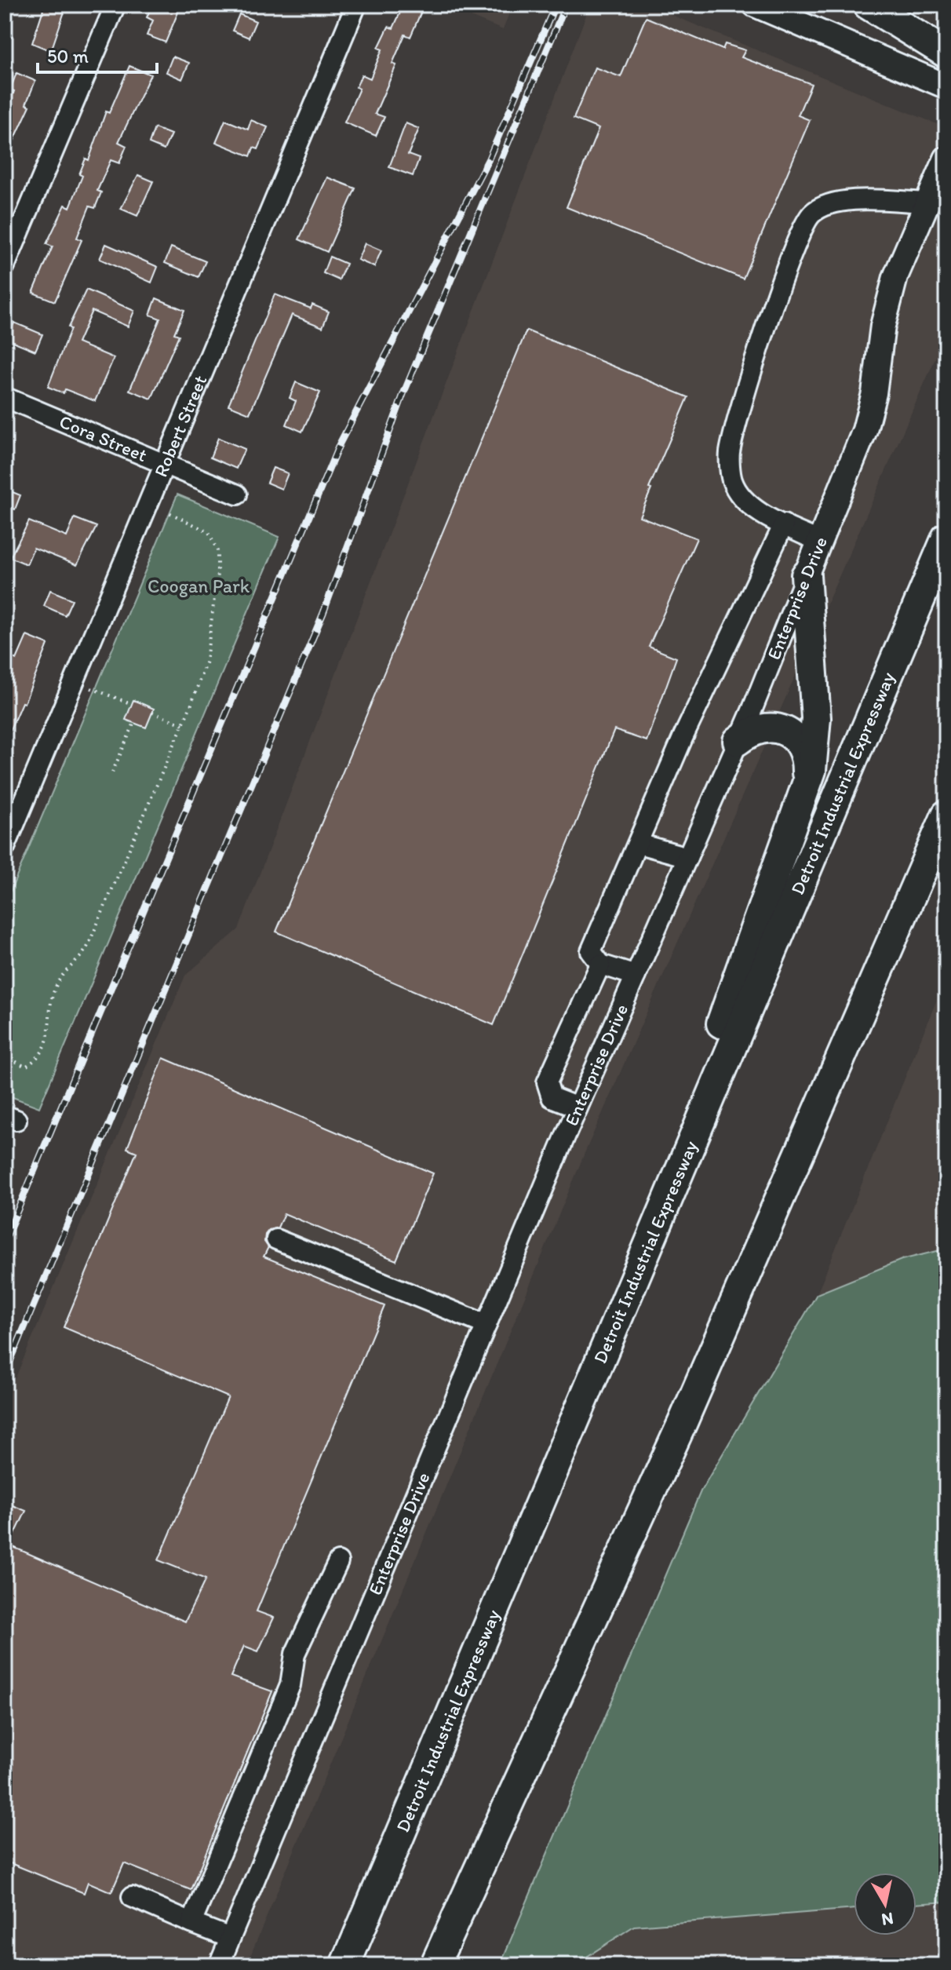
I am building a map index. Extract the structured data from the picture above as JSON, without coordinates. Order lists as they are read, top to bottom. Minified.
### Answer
{"streets":{"highway":["Detroit Industrial Expressway"],"main road":["Enterprise Drive"],"street":["Robert Street","Cora Street"]},"crossings":[["Robert Street","Cora Street"]],"parks":["Coogan Park"],"scale_bar":"50 m","north":"bottom"}
